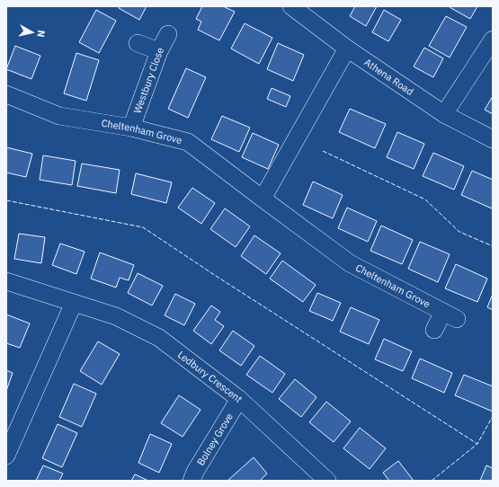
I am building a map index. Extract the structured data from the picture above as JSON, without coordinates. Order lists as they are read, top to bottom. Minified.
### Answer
{"streets":{"street":["Athena Road","Westbury Close","Cheltenham Grove","Ledbury Crescent","Bolney Grove"]},"crossings":[["Westbury Close","Cheltenham Grove"],["Ledbury Crescent","Bolney Grove"]],"north":"right"}
